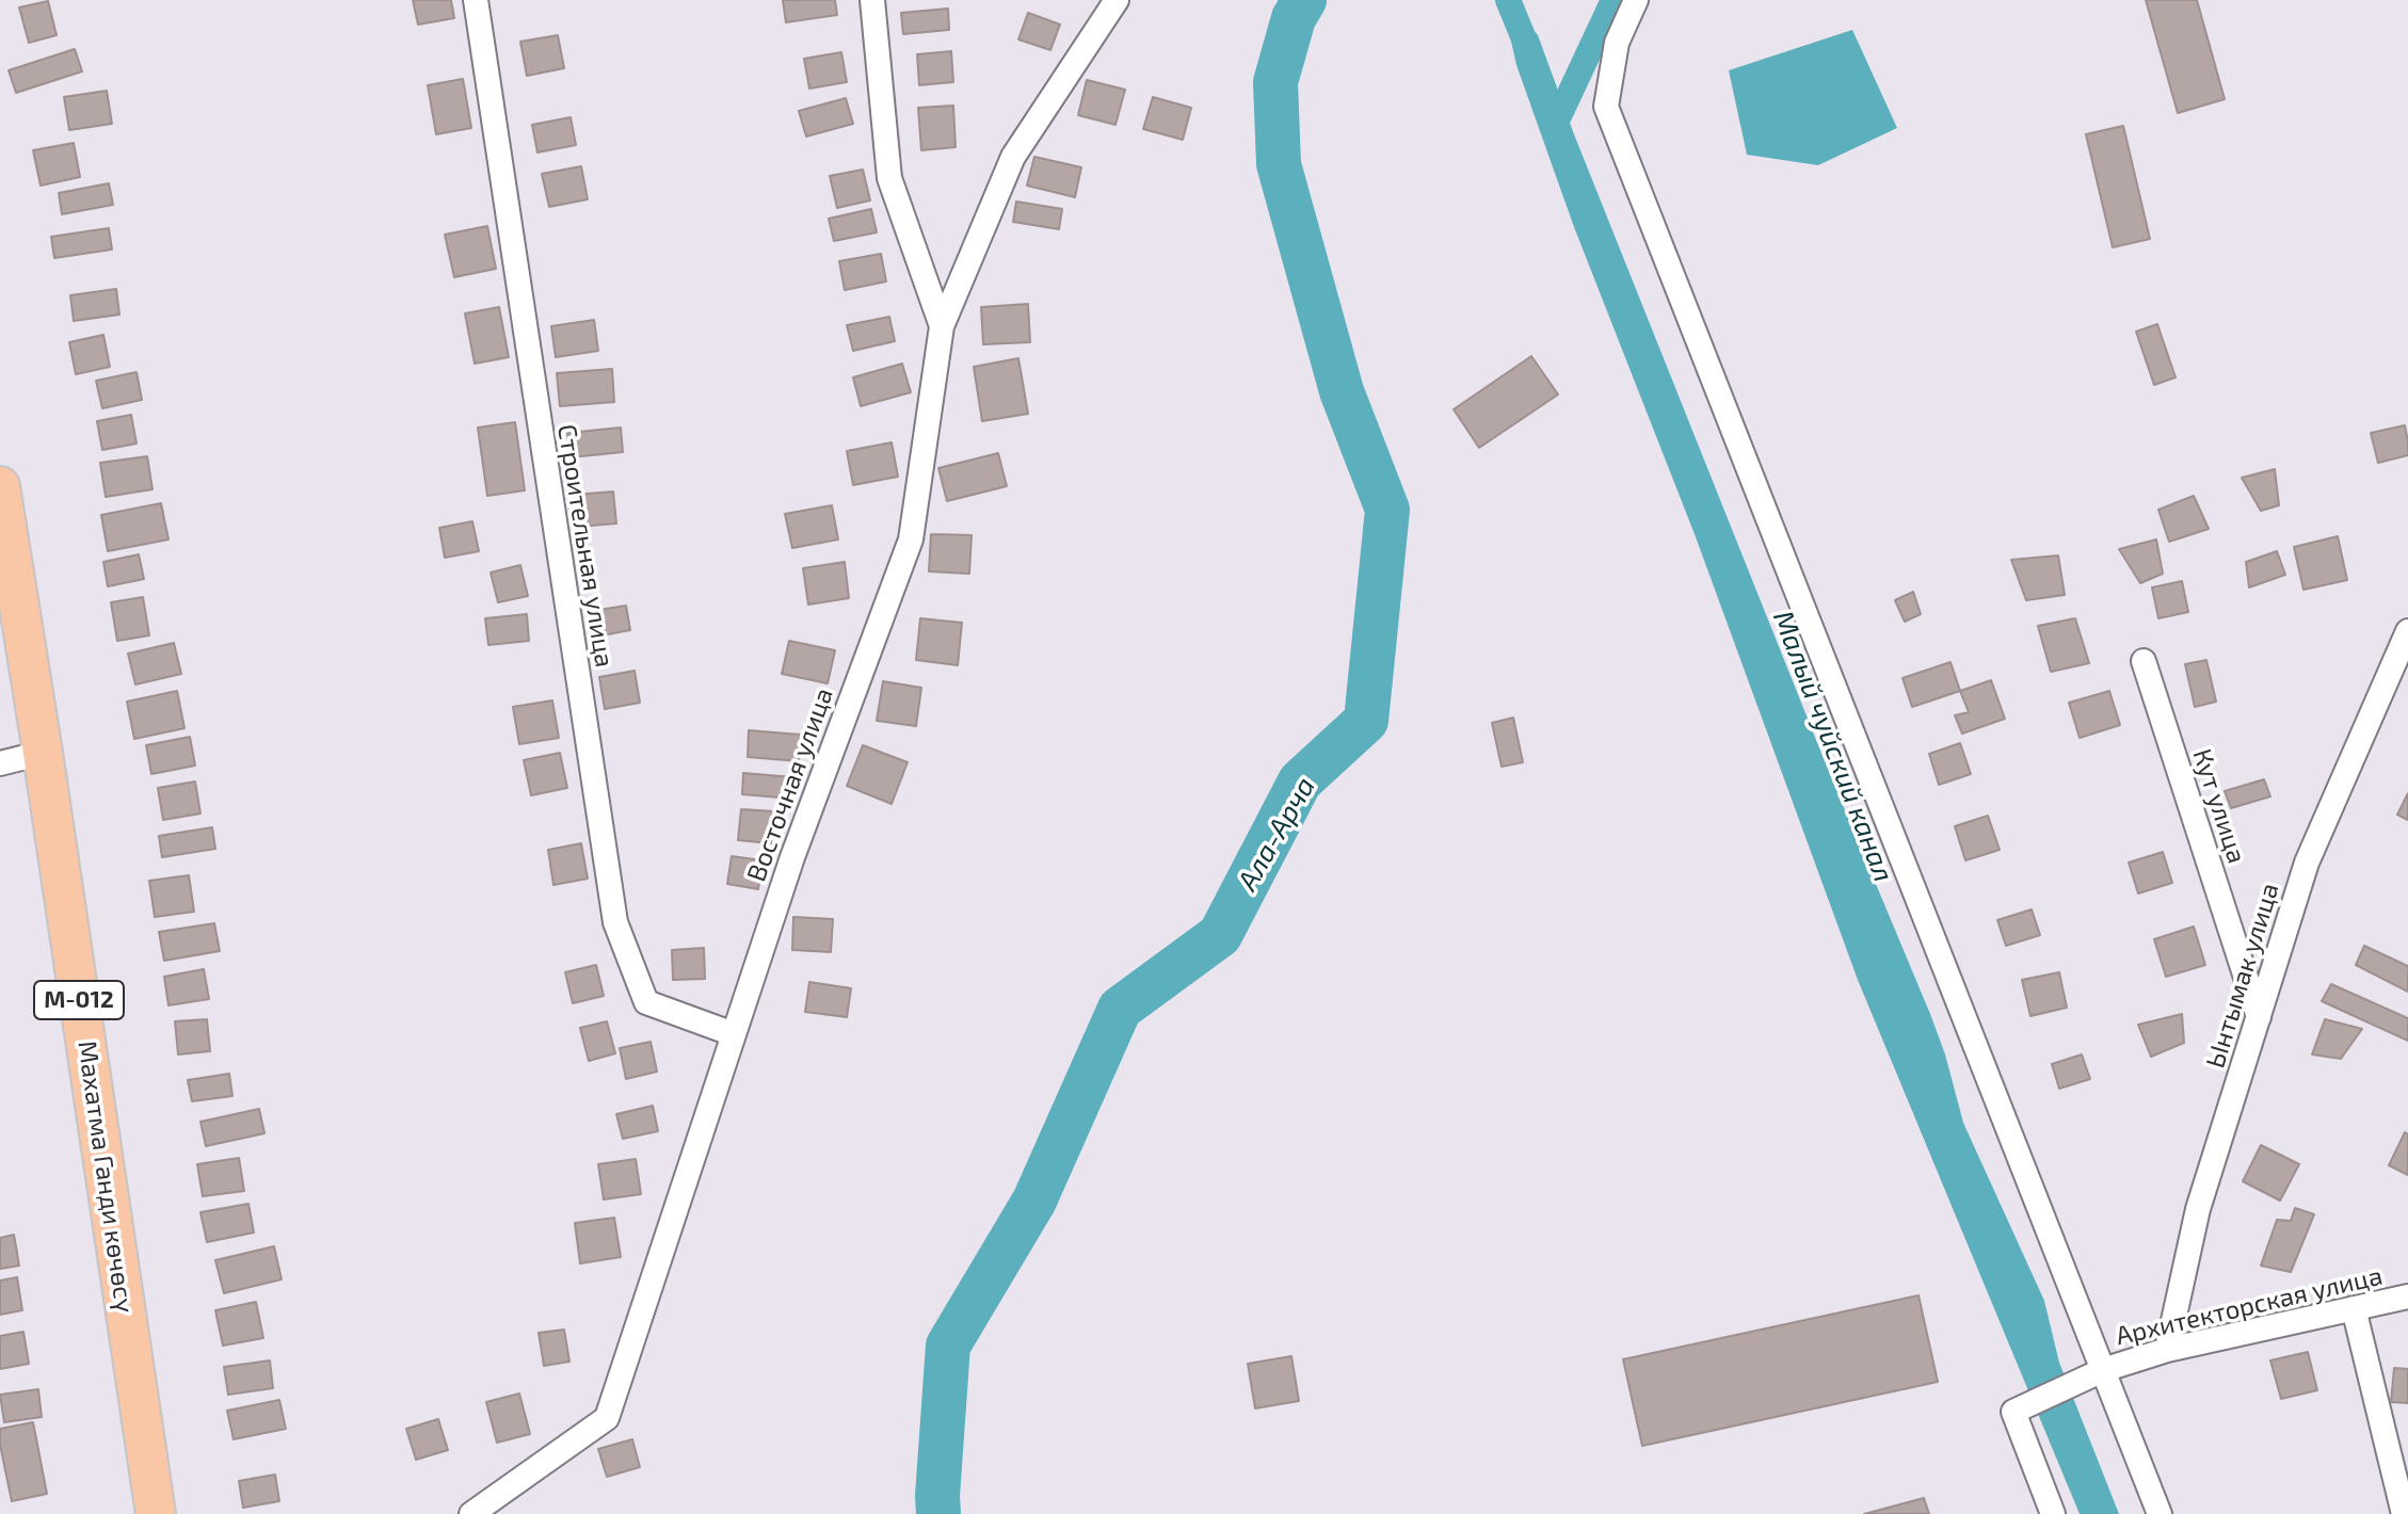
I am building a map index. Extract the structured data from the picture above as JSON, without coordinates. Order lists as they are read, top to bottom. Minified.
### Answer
{"streets":{"main road":["М-012","Махатма Ганди көчөсү"],"street":["Строительная улица","Восточная улица","Кут улица","Ынтымак улица","Архитекторская улица"]},"crossings":[["Строительная улица","Восточная улица"],["Кут улица","Ынтымак улица"],["Ынтымак улица","Архитекторская улица"]],"water":["Малый чуйский канал","Ала-Арча"]}
